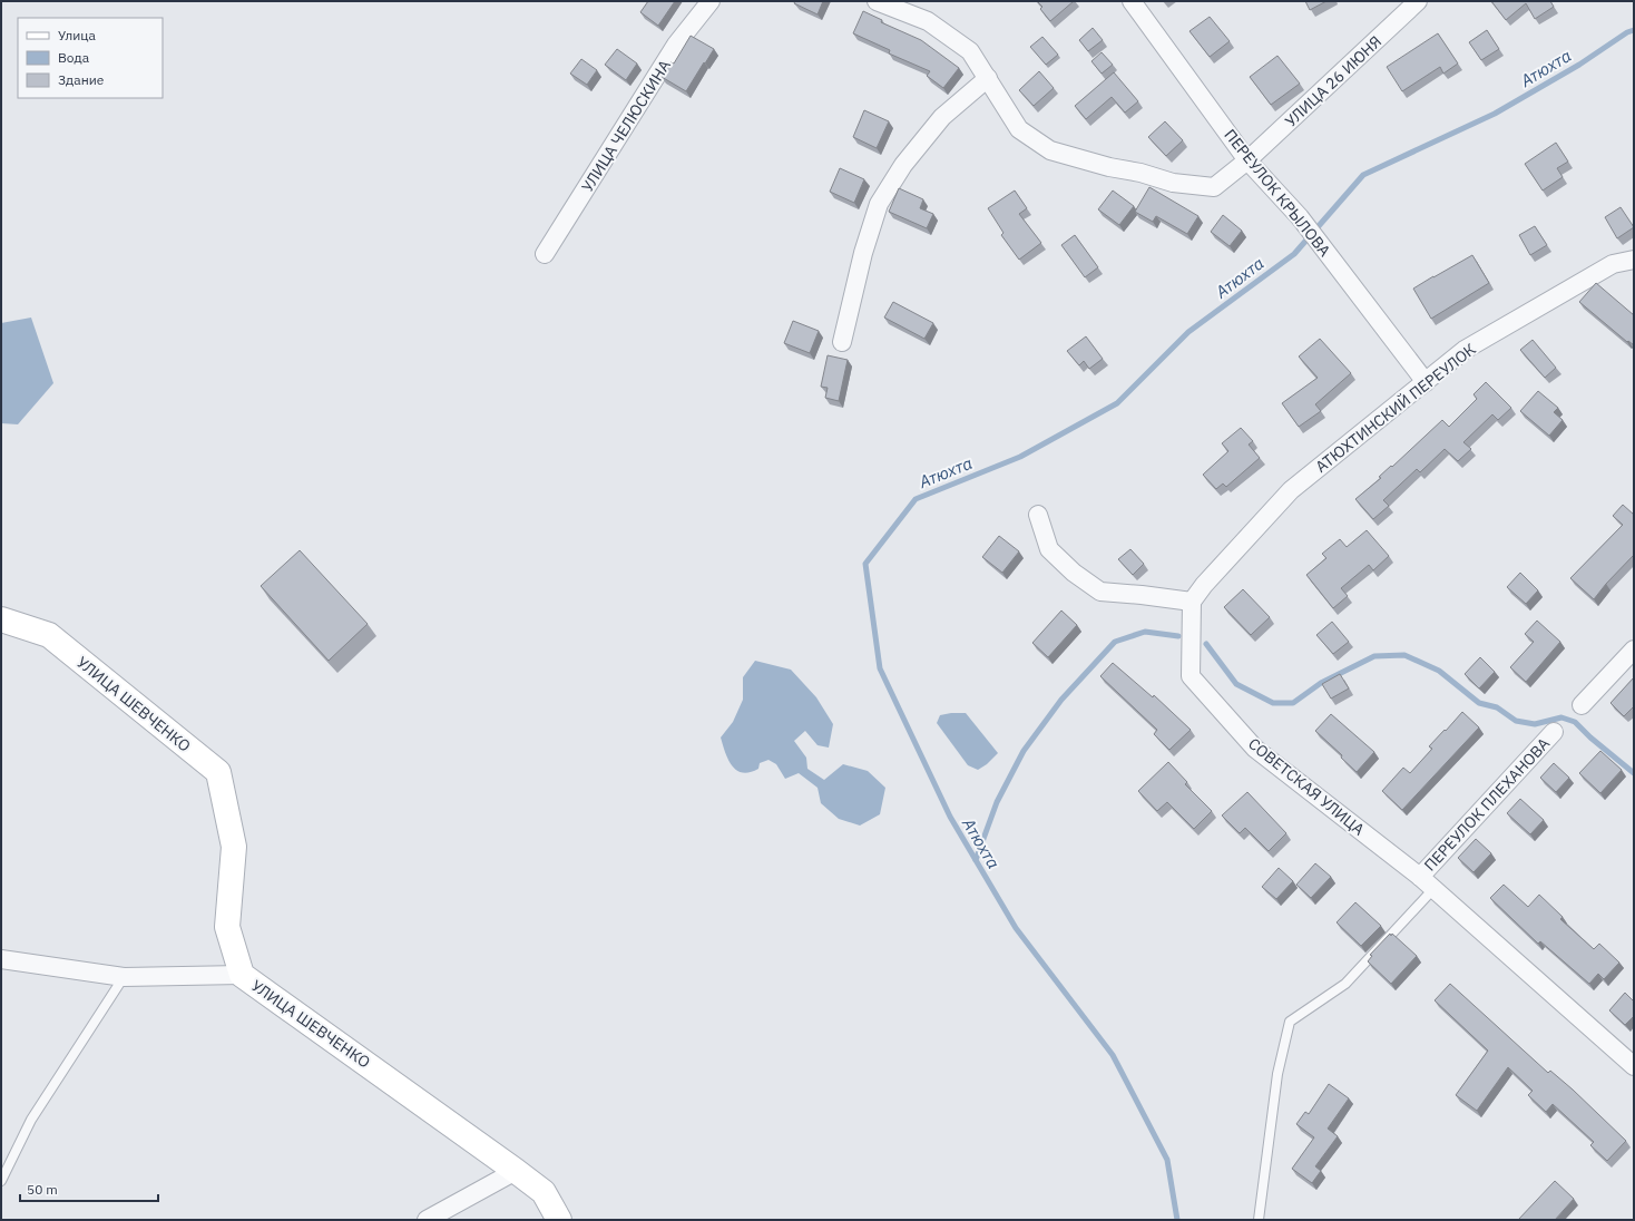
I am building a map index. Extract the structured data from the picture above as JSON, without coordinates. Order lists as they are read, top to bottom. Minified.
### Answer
{"streets":{"street":["УЛИЦА 26 ИЮНЯ","УЛИЦА ЧЕЛЮСКИНА","ПЕРЕУЛОК КРЫЛОВА","АТЮХТИНСКИЙ ПЕРЕУЛОК","УЛИЦА ШЕВЧЕНКО","СОВЕТСКАЯ УЛИЦА","ПЕРЕУЛОК ПЛЕХАНОВА"]},"crossings":[["УЛИЦА 26 ИЮНЯ","ПЕРЕУЛОК КРЫЛОВА"],["ПЕРЕУЛОК КРЫЛОВА","АТЮХТИНСКИЙ ПЕРЕУЛОК"],["АТЮХТИНСКИЙ ПЕРЕУЛОК","СОВЕТСКАЯ УЛИЦА"],["СОВЕТСКАЯ УЛИЦА","ПЕРЕУЛОК ПЛЕХАНОВА"]],"water":["Атюхта"],"legend":["Улица","Вода","Здание"],"scale_bar":"50 m"}
